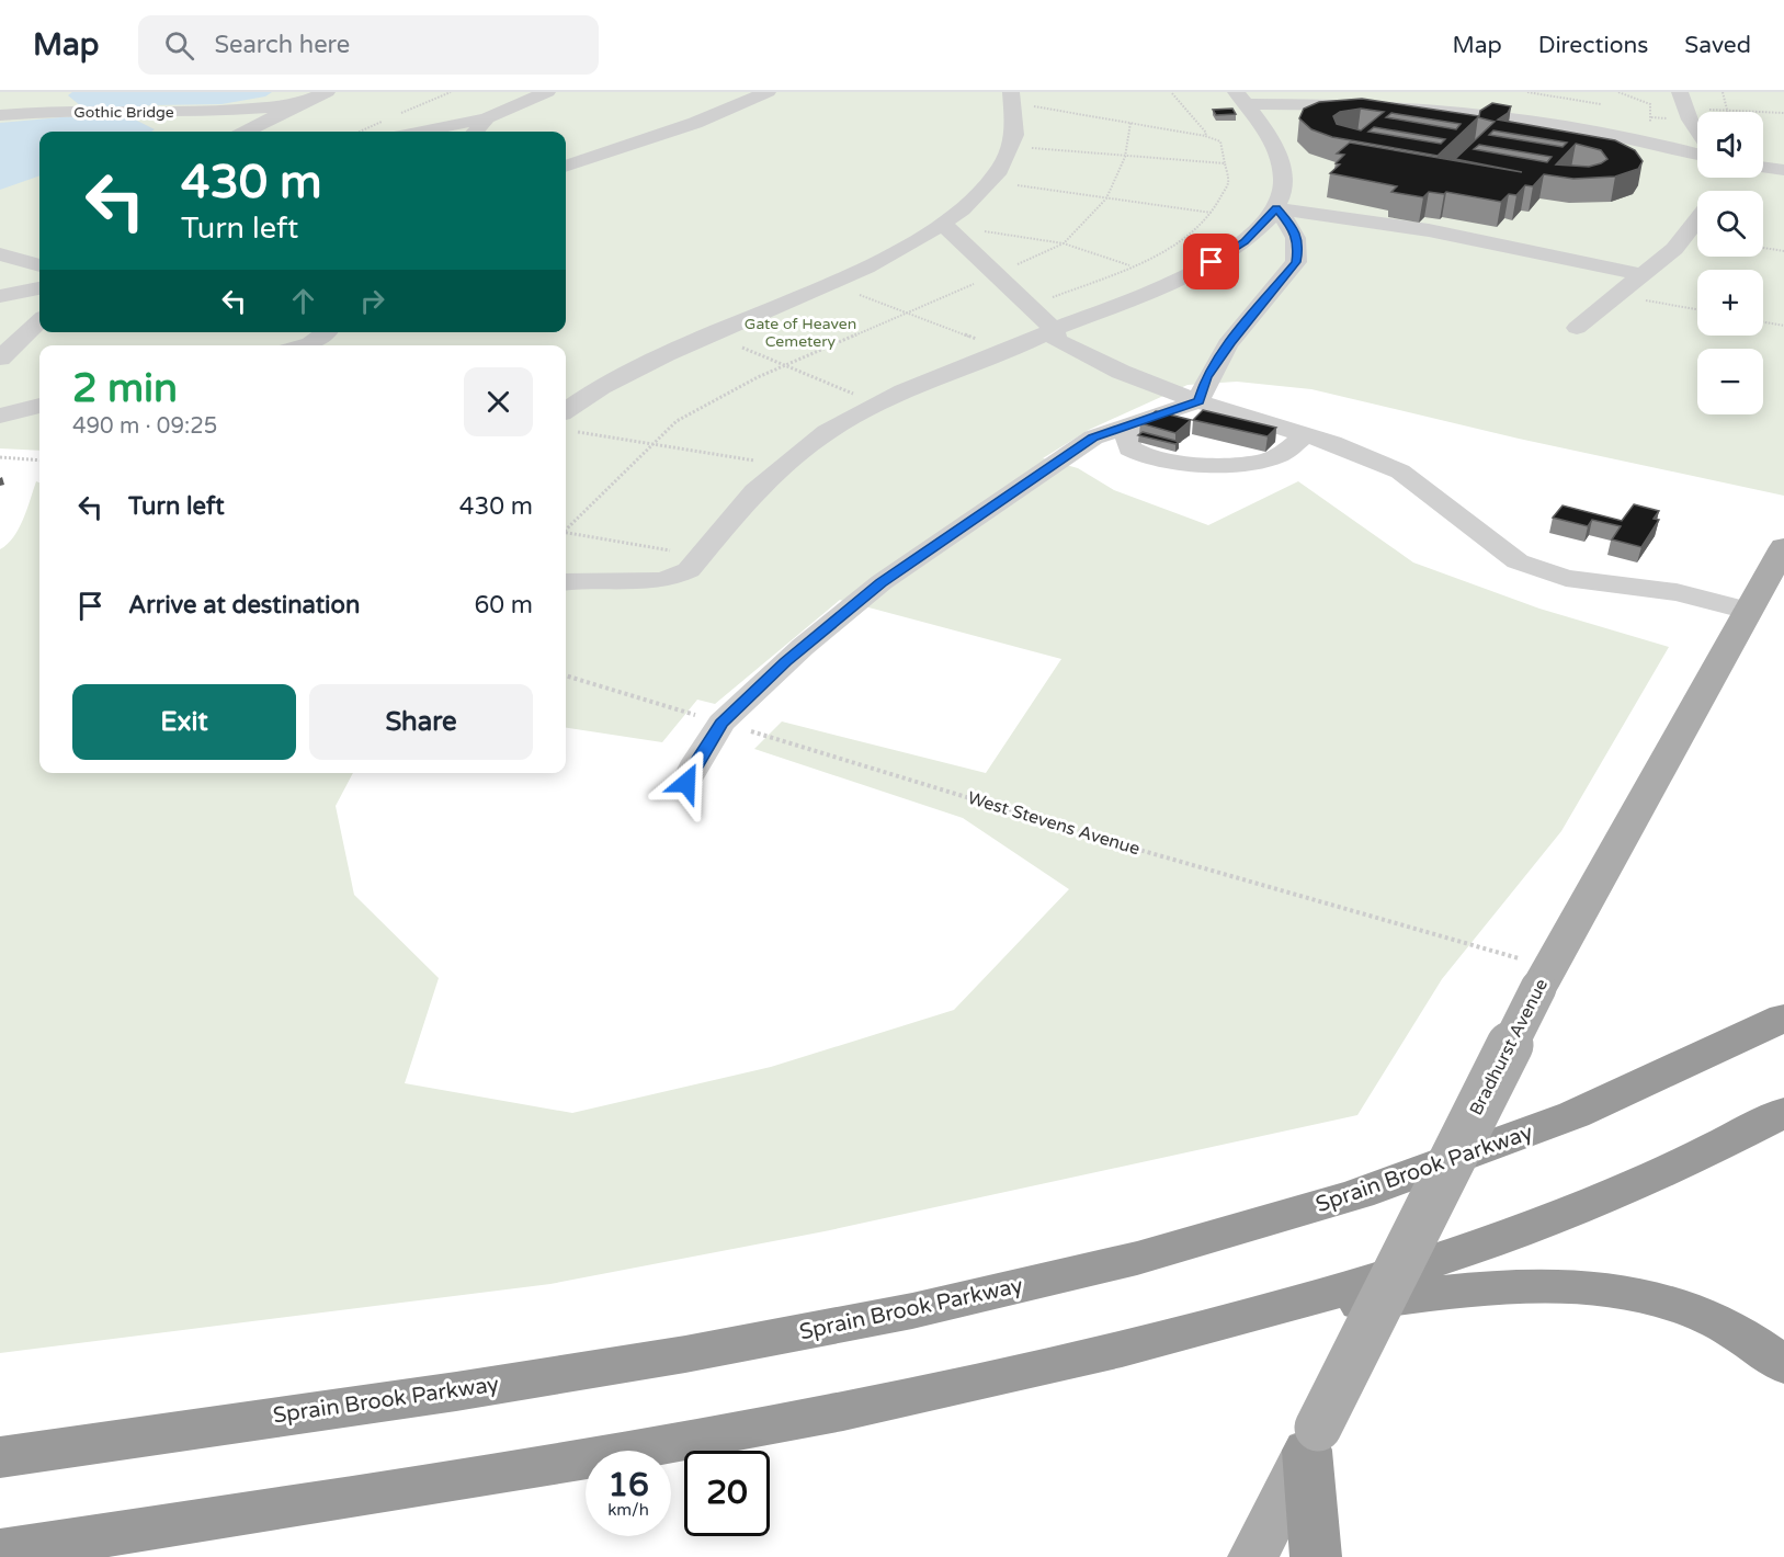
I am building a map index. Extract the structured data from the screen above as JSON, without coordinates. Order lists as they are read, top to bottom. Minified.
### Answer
{"streets":{"highway":["Sprain Brook Parkway"],"main road":["Bradhurst Avenue"],"lane":["Gothic Bridge"],"path":["West Stevens Avenue"]},"crossings":[["West Stevens Avenue","Bradhurst Avenue"]],"parks":["Gate of Heaven Cemetery"],"page":{"header":"Map","search":"Search here","nav":["Map","Directions","Saved"],"map_buttons":["+","−"],"turn":["430 m","Turn left"],"heading":["2 min","490 m · 09:25"],"list":[{"name":"Turn left","value":"430 m"},{"name":"Arrive at destination","value":"60 m"}],"buttons":["Exit","Share"],"speed":"16 km/h","limit":"20"}}
